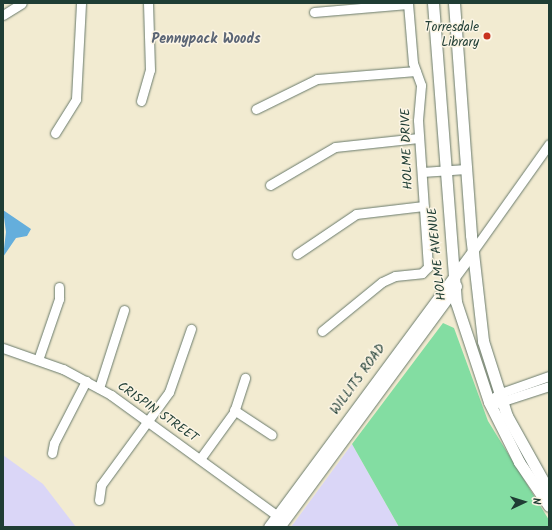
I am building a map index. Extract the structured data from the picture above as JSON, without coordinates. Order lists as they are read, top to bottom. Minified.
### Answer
{"streets":{"main road":["HOLME AVENUE","WILLITS ROAD"],"street":["HOLME DRIVE","CRISPIN STREET"]},"crossings":[["HOLME AVENUE","WILLITS ROAD"],["WILLITS ROAD","CRISPIN STREET"]],"districts":["Pennypack Woods"],"places":["Torresdale Library"],"north":"right"}
